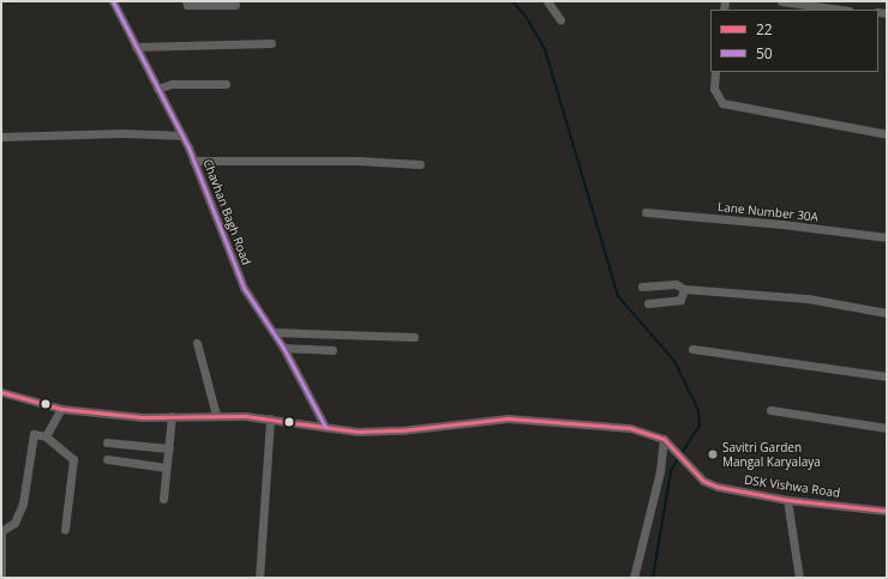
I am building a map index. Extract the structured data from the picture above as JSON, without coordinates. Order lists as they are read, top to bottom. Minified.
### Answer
{"streets":{"street":["Chavhan Bagh Road","Lane Number 30A","DSK Vishwa Road"]},"places":["Savitri Garden Mangal Karyalaya"],"lines":["transit line 50","transit line 22"],"legend":["22","50"]}
